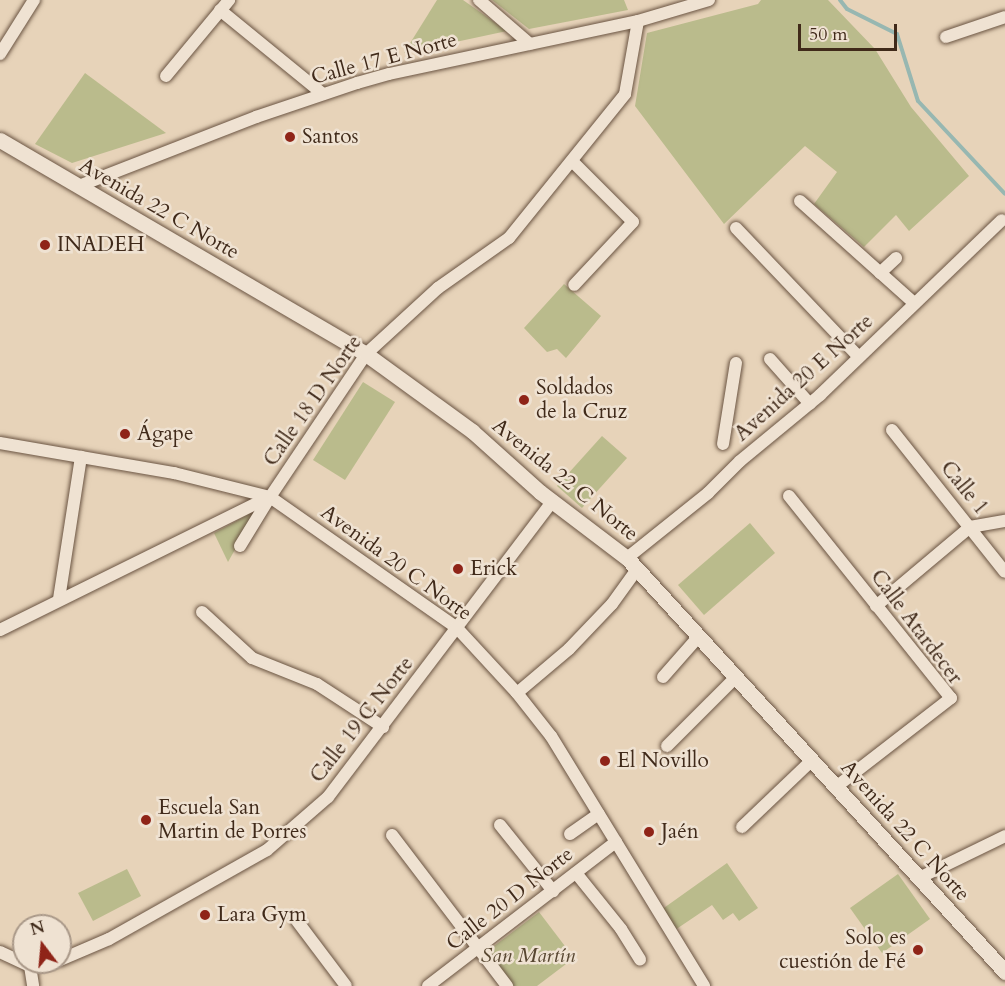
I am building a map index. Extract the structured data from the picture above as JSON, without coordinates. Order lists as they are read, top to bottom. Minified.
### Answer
{"streets":{"street":["Calle 17 E Norte","Avenida 22 C Norte","Avenida 20 E Norte","Calle 18 D Norte","Calle 1","Avenida 20 C Norte","Calle Atardecer","Calle 19 C Norte","Calle 20 D Norte"]},"crossings":[["Calle 17 E Norte","Avenida 22 C Norte"],["Calle 17 E Norte","Calle 18 D Norte"],["Avenida 22 C Norte","Avenida 20 E Norte"],["Avenida 22 C Norte","Calle 18 D Norte"],["Avenida 22 C Norte","Calle Atardecer"],["Avenida 22 C Norte","Calle 19 C Norte"],["Avenida 20 E Norte","Avenida 20 C Norte"],["Calle 18 D Norte","Avenida 20 C Norte"],["Avenida 20 C Norte","Calle 19 C Norte"],["Avenida 20 C Norte","Calle 20 D Norte"]],"parks":["San Martín"],"places":["Santos","INADEH","Soldados de la Cruz","Ágape","Erick","El Novillo","Escuela San Martin de Porres","Jaén","Lara Gym","Solo es cuestión de Fé"],"scale_bar":"50 m","north":"top"}
